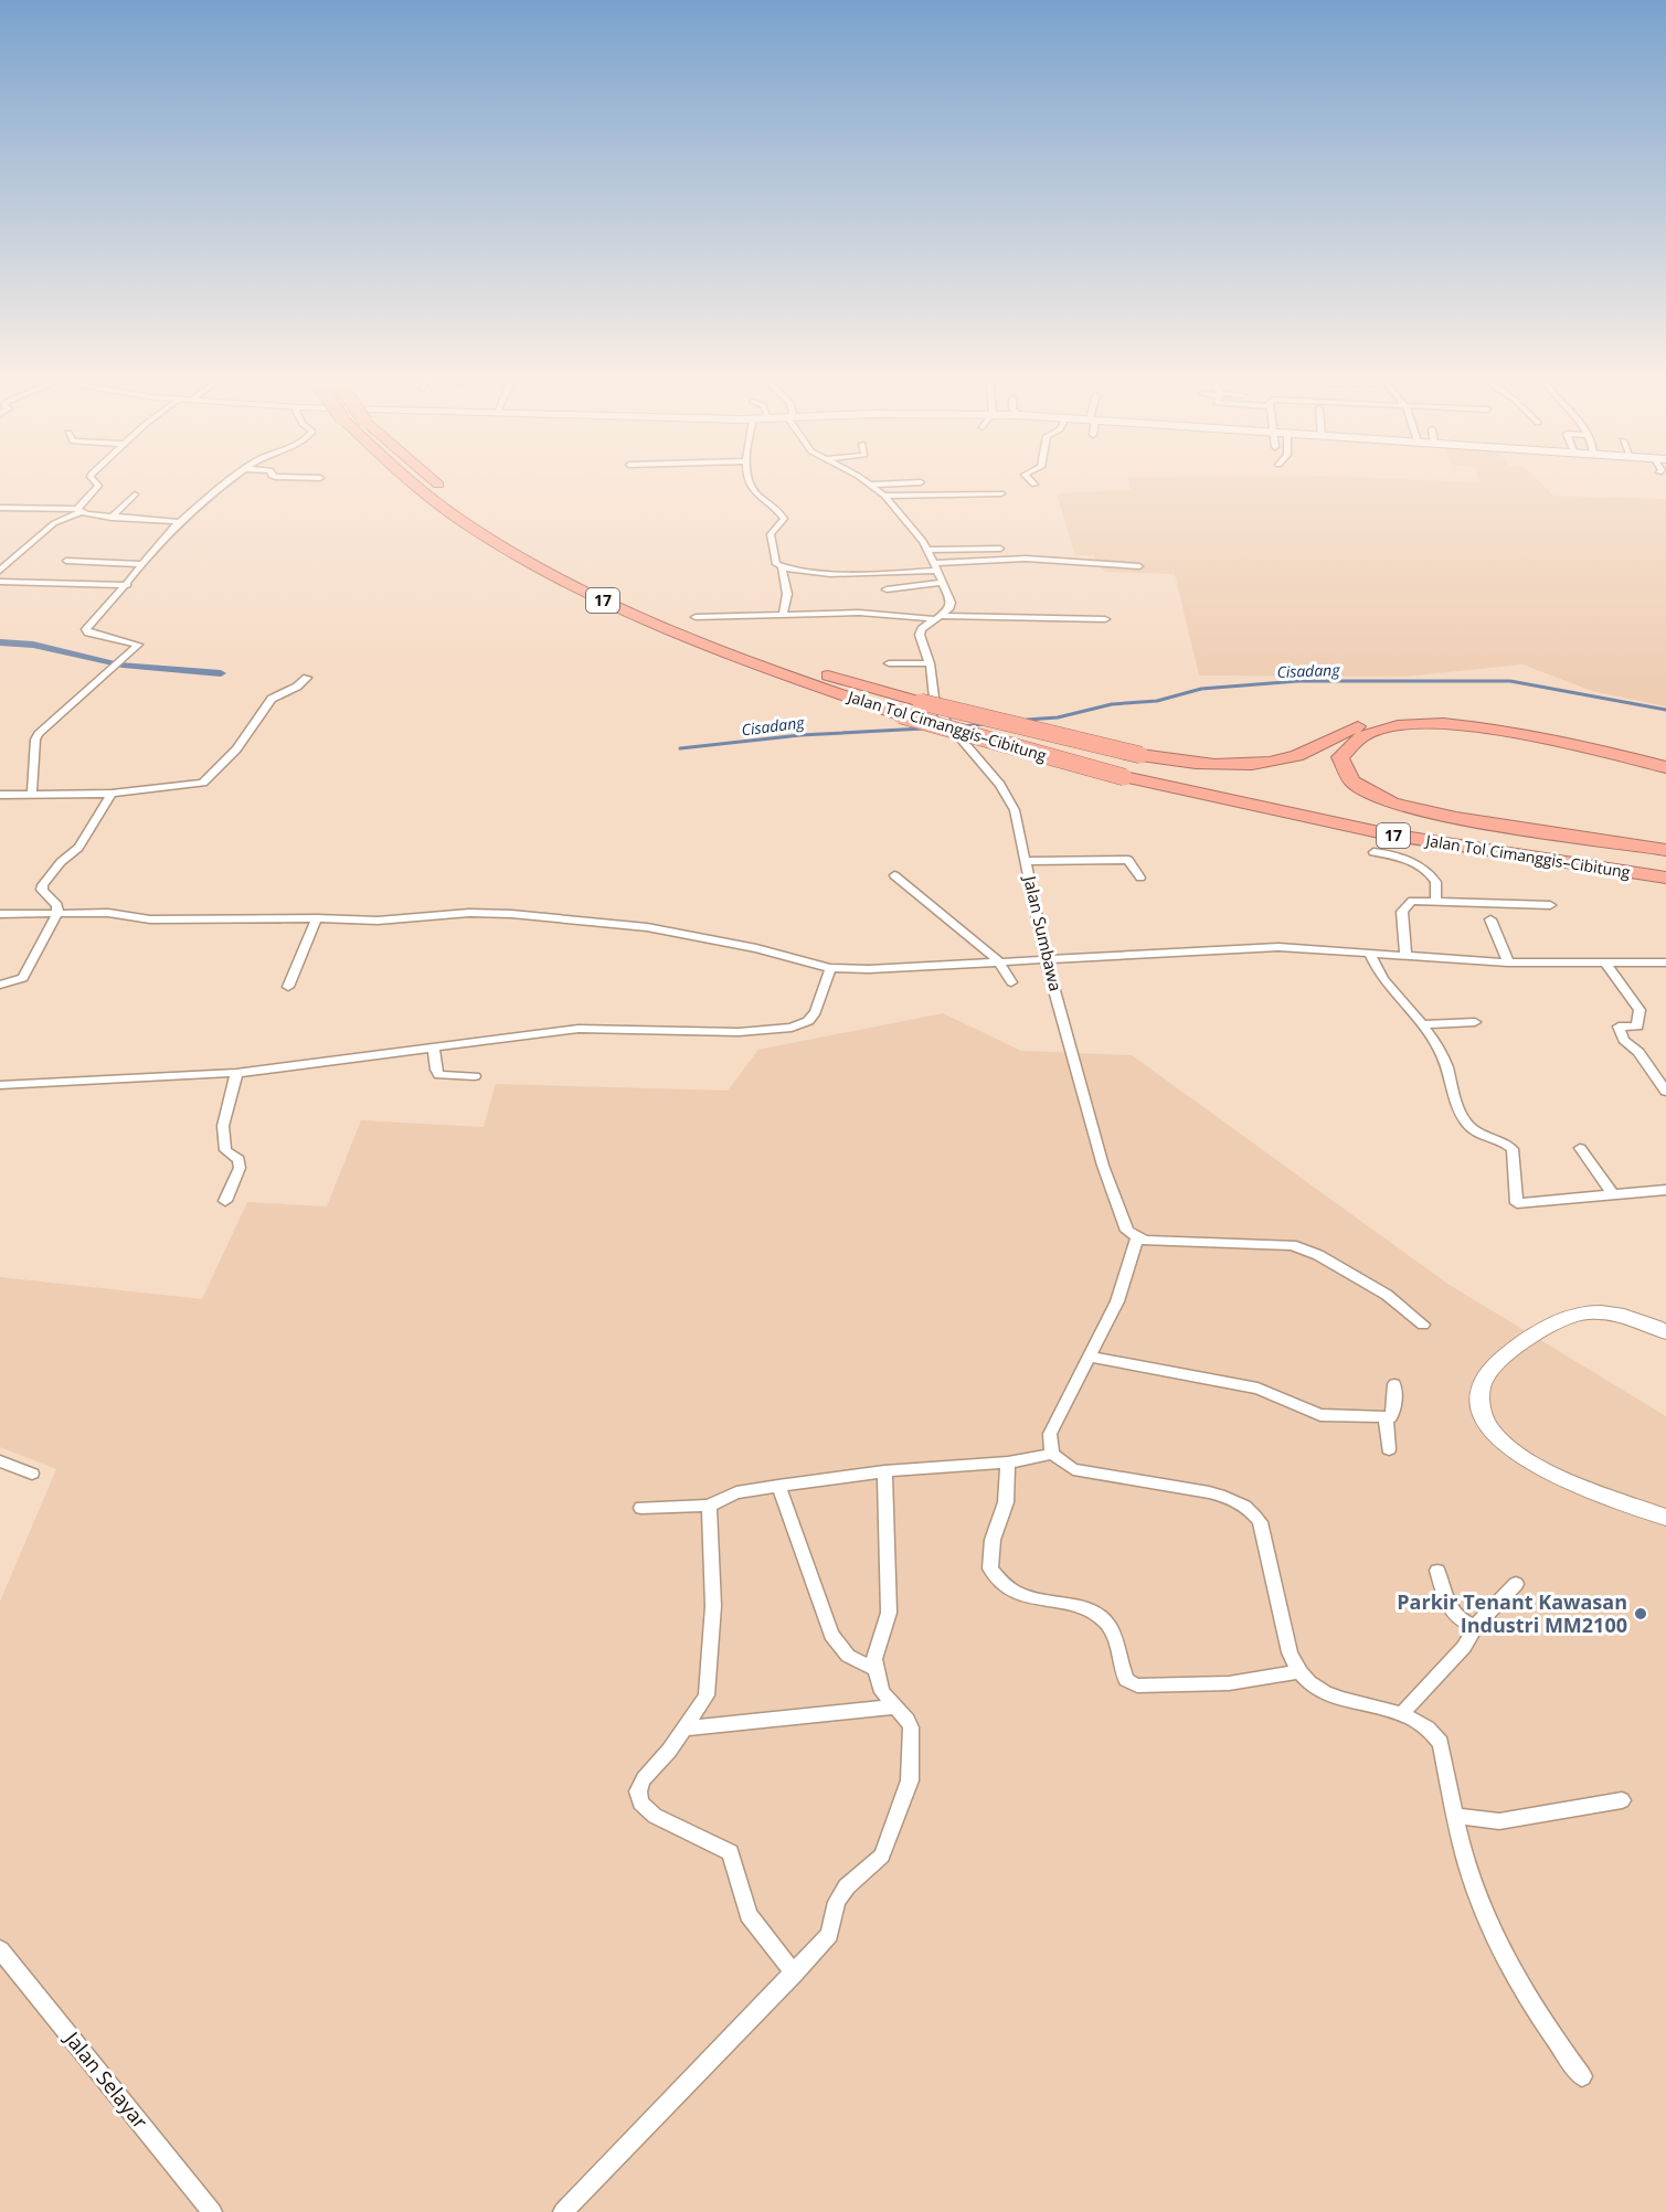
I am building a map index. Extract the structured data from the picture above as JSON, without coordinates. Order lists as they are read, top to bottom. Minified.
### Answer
{"streets":{"highway":["17","Jalan Tol Cimanggis–Cibitung"],"street":["Jalan Sumbawa","Jalan Selayar"]},"crossings":[["17","Jalan Tol Cimanggis–Cibitung"]],"water":["Cisadang"],"places":["Parkir Tenant Kawasan Industri MM2100"]}
